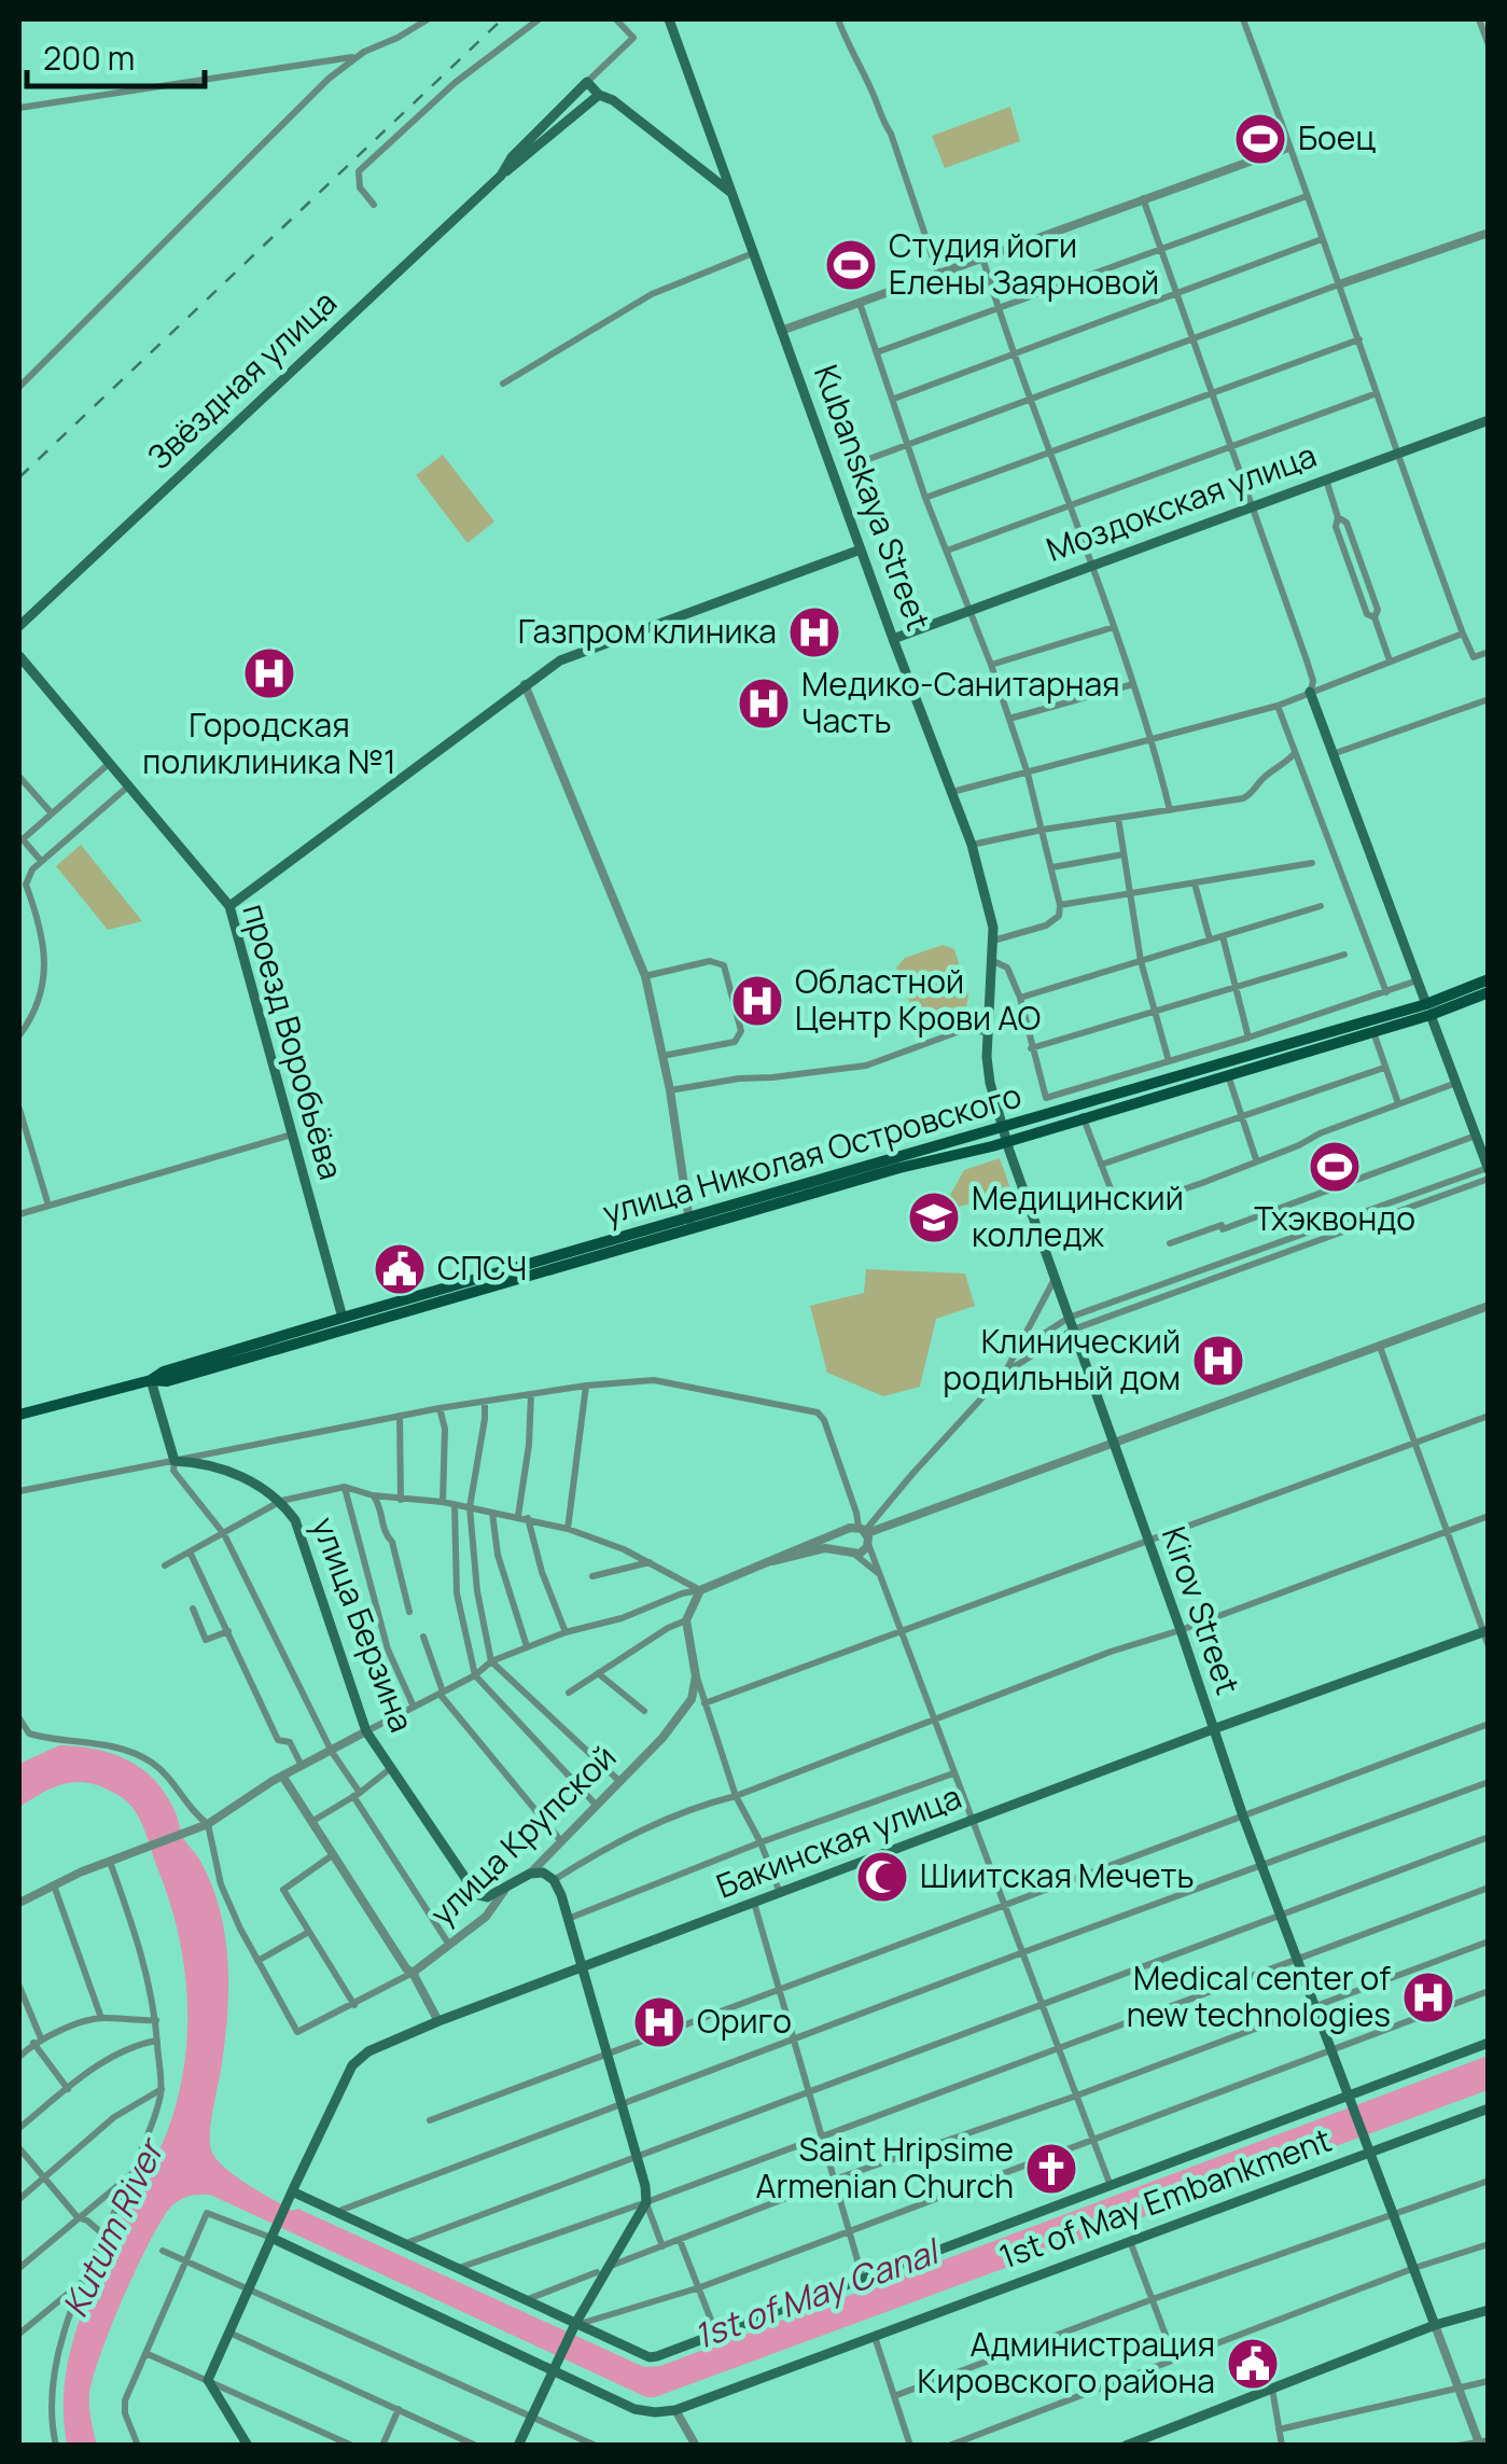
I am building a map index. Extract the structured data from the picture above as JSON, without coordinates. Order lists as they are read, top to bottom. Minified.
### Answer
{"streets":{"main road":["Звёздная улица","Kubanskaya Street","Моздокская улица","проезд Воробьёва","улица Николая Островского","Kirov Street","улица Берзина","улица Крупской","Бакинская улица","1st of May Embankment"]},"crossings":[["Kubanskaya Street","Моздокская улица"],["Kubanskaya Street","улица Николая Островского"],["Kubanskaya Street","Kirov Street"],["проезд Воробьёва","улица Николая Островского"],["улица Николая Островского","Kirov Street"],["Kirov Street","Бакинская улица"],["Kirov Street","1st of May Embankment"],["улица Берзина","улица Крупской"],["Бакинская улица","1st of May Embankment"]],"water":["Kutum River","1st of May Canal"],"places":{"sports":["Боец","Студия йоги Елены Заярновой","Тхэквондо"],"hospital":["Газпром клиника","Городская поликлиника №1","Медико-Санитарная Часть","Областной Центр Крови АО","Клинический родильный дом","Medical center of new technologies","Ориго"],"school or university":["Медицинский колледж"],"public building":["СПСЧ","Администрация Кировского района"],"mosque":["Шиитская Мечеть"],"church":["Saint Hripsime Armenian Church"]},"scale_bar":"200 m"}
